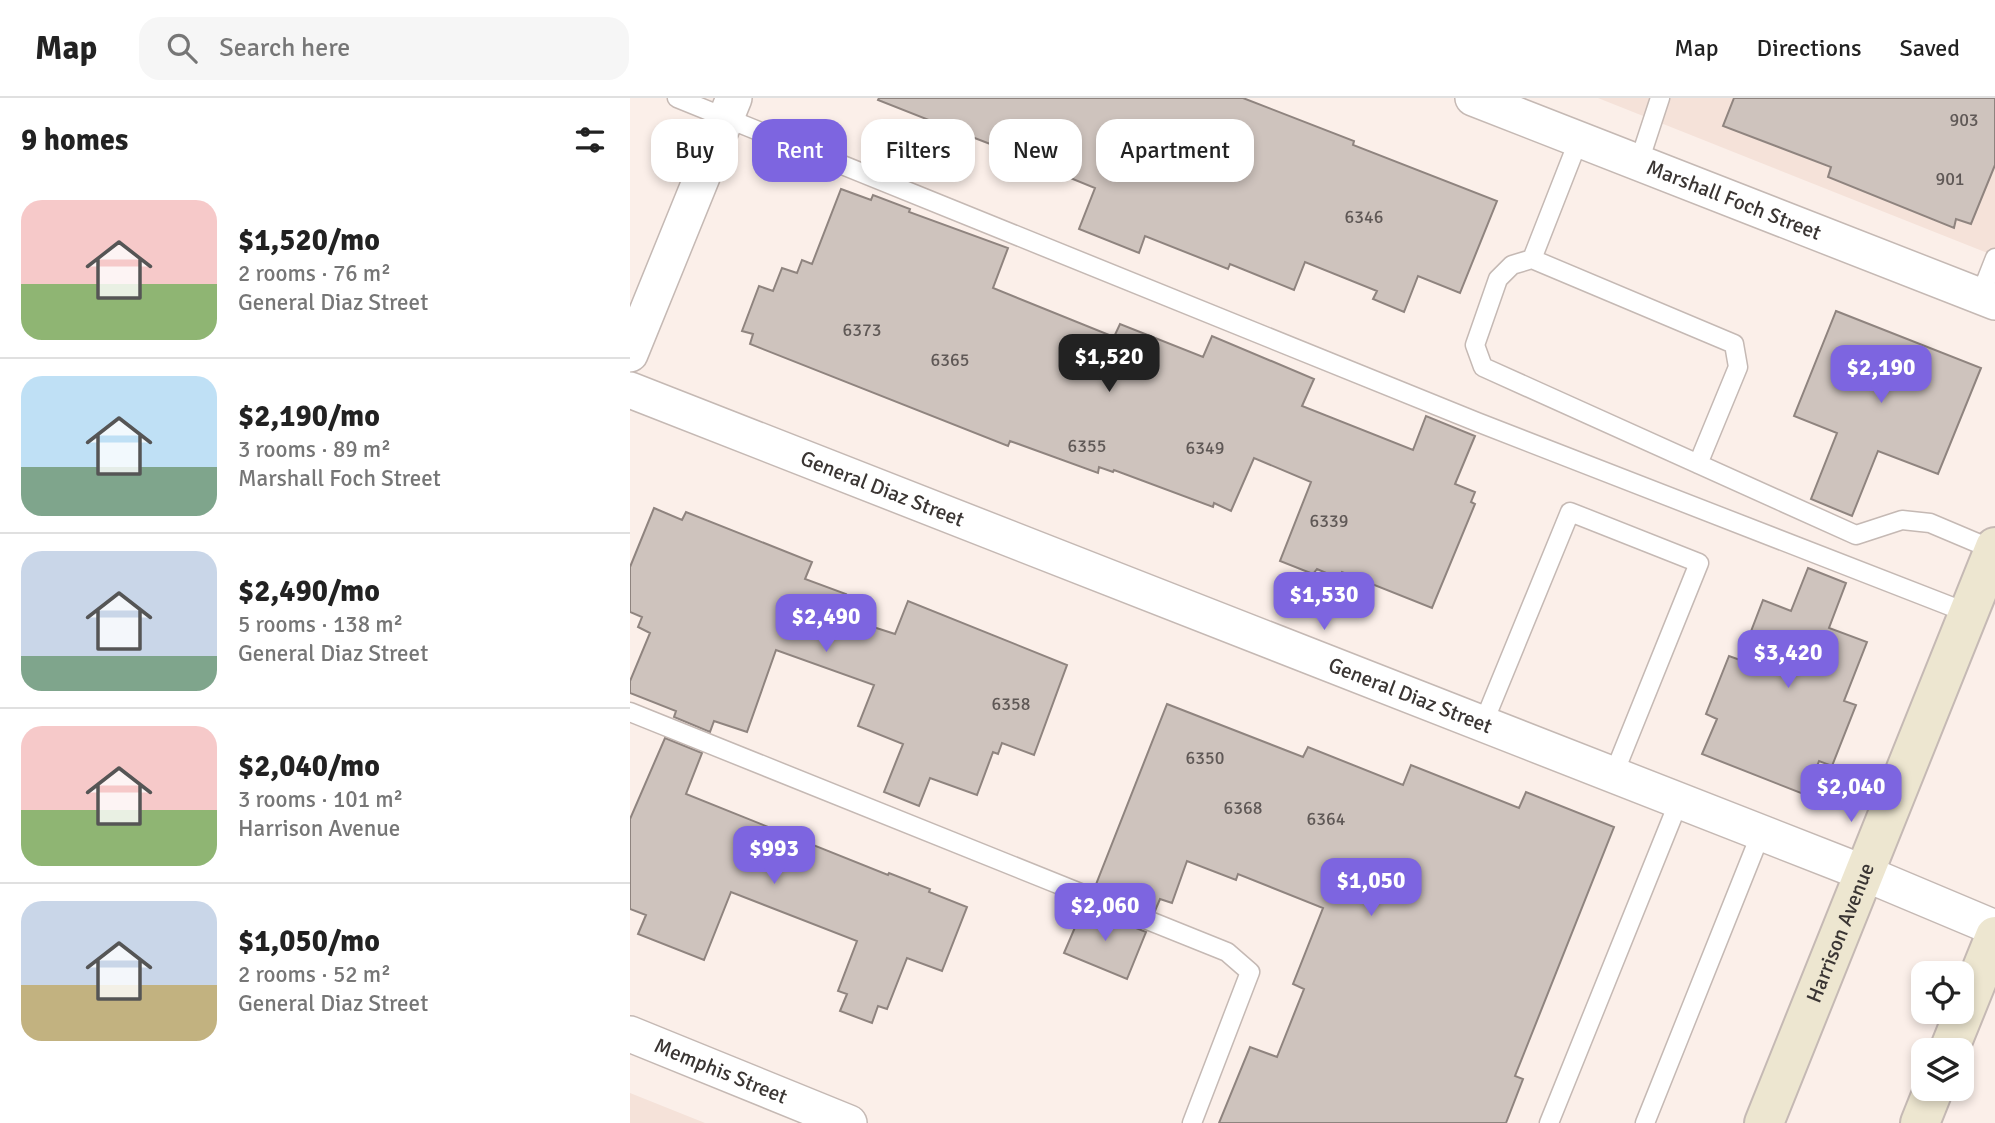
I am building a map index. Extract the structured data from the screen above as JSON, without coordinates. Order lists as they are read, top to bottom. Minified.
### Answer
{"streets":{"street":["Marshall Foch Street","General Diaz Street","Harrison Avenue","Memphis Street"]},"crossings":[["General Diaz Street","Harrison Avenue"]],"house_numbers":["903","901","6346","6373","6365","6355","6349","6339","6358","6350","6368","6364"],"page":{"header":"Map","search":"Search here","nav":["Map","Directions","Saved"],"heading":"9 homes","chip":["Buy","Rent","Filters","New","Apartment"],"list":[{"name":"$1,520/mo","note":"2 rooms · 76 m² · General Diaz Street"},{"name":"$2,190/mo","note":"3 rooms · 89 m² · Marshall Foch Street"},{"name":"$2,490/mo","note":"5 rooms · 138 m² · General Diaz Street"},{"name":"$2,040/mo","note":"3 rooms · 101 m² · Harrison Avenue"},{"name":"$1,050/mo","note":"2 rooms · 52 m² · General Diaz Street"}],"price":["$1,520","$2,190","$1,530","$2,490","$3,420","$2,040","$993","$1,050","$2,060"]}}
